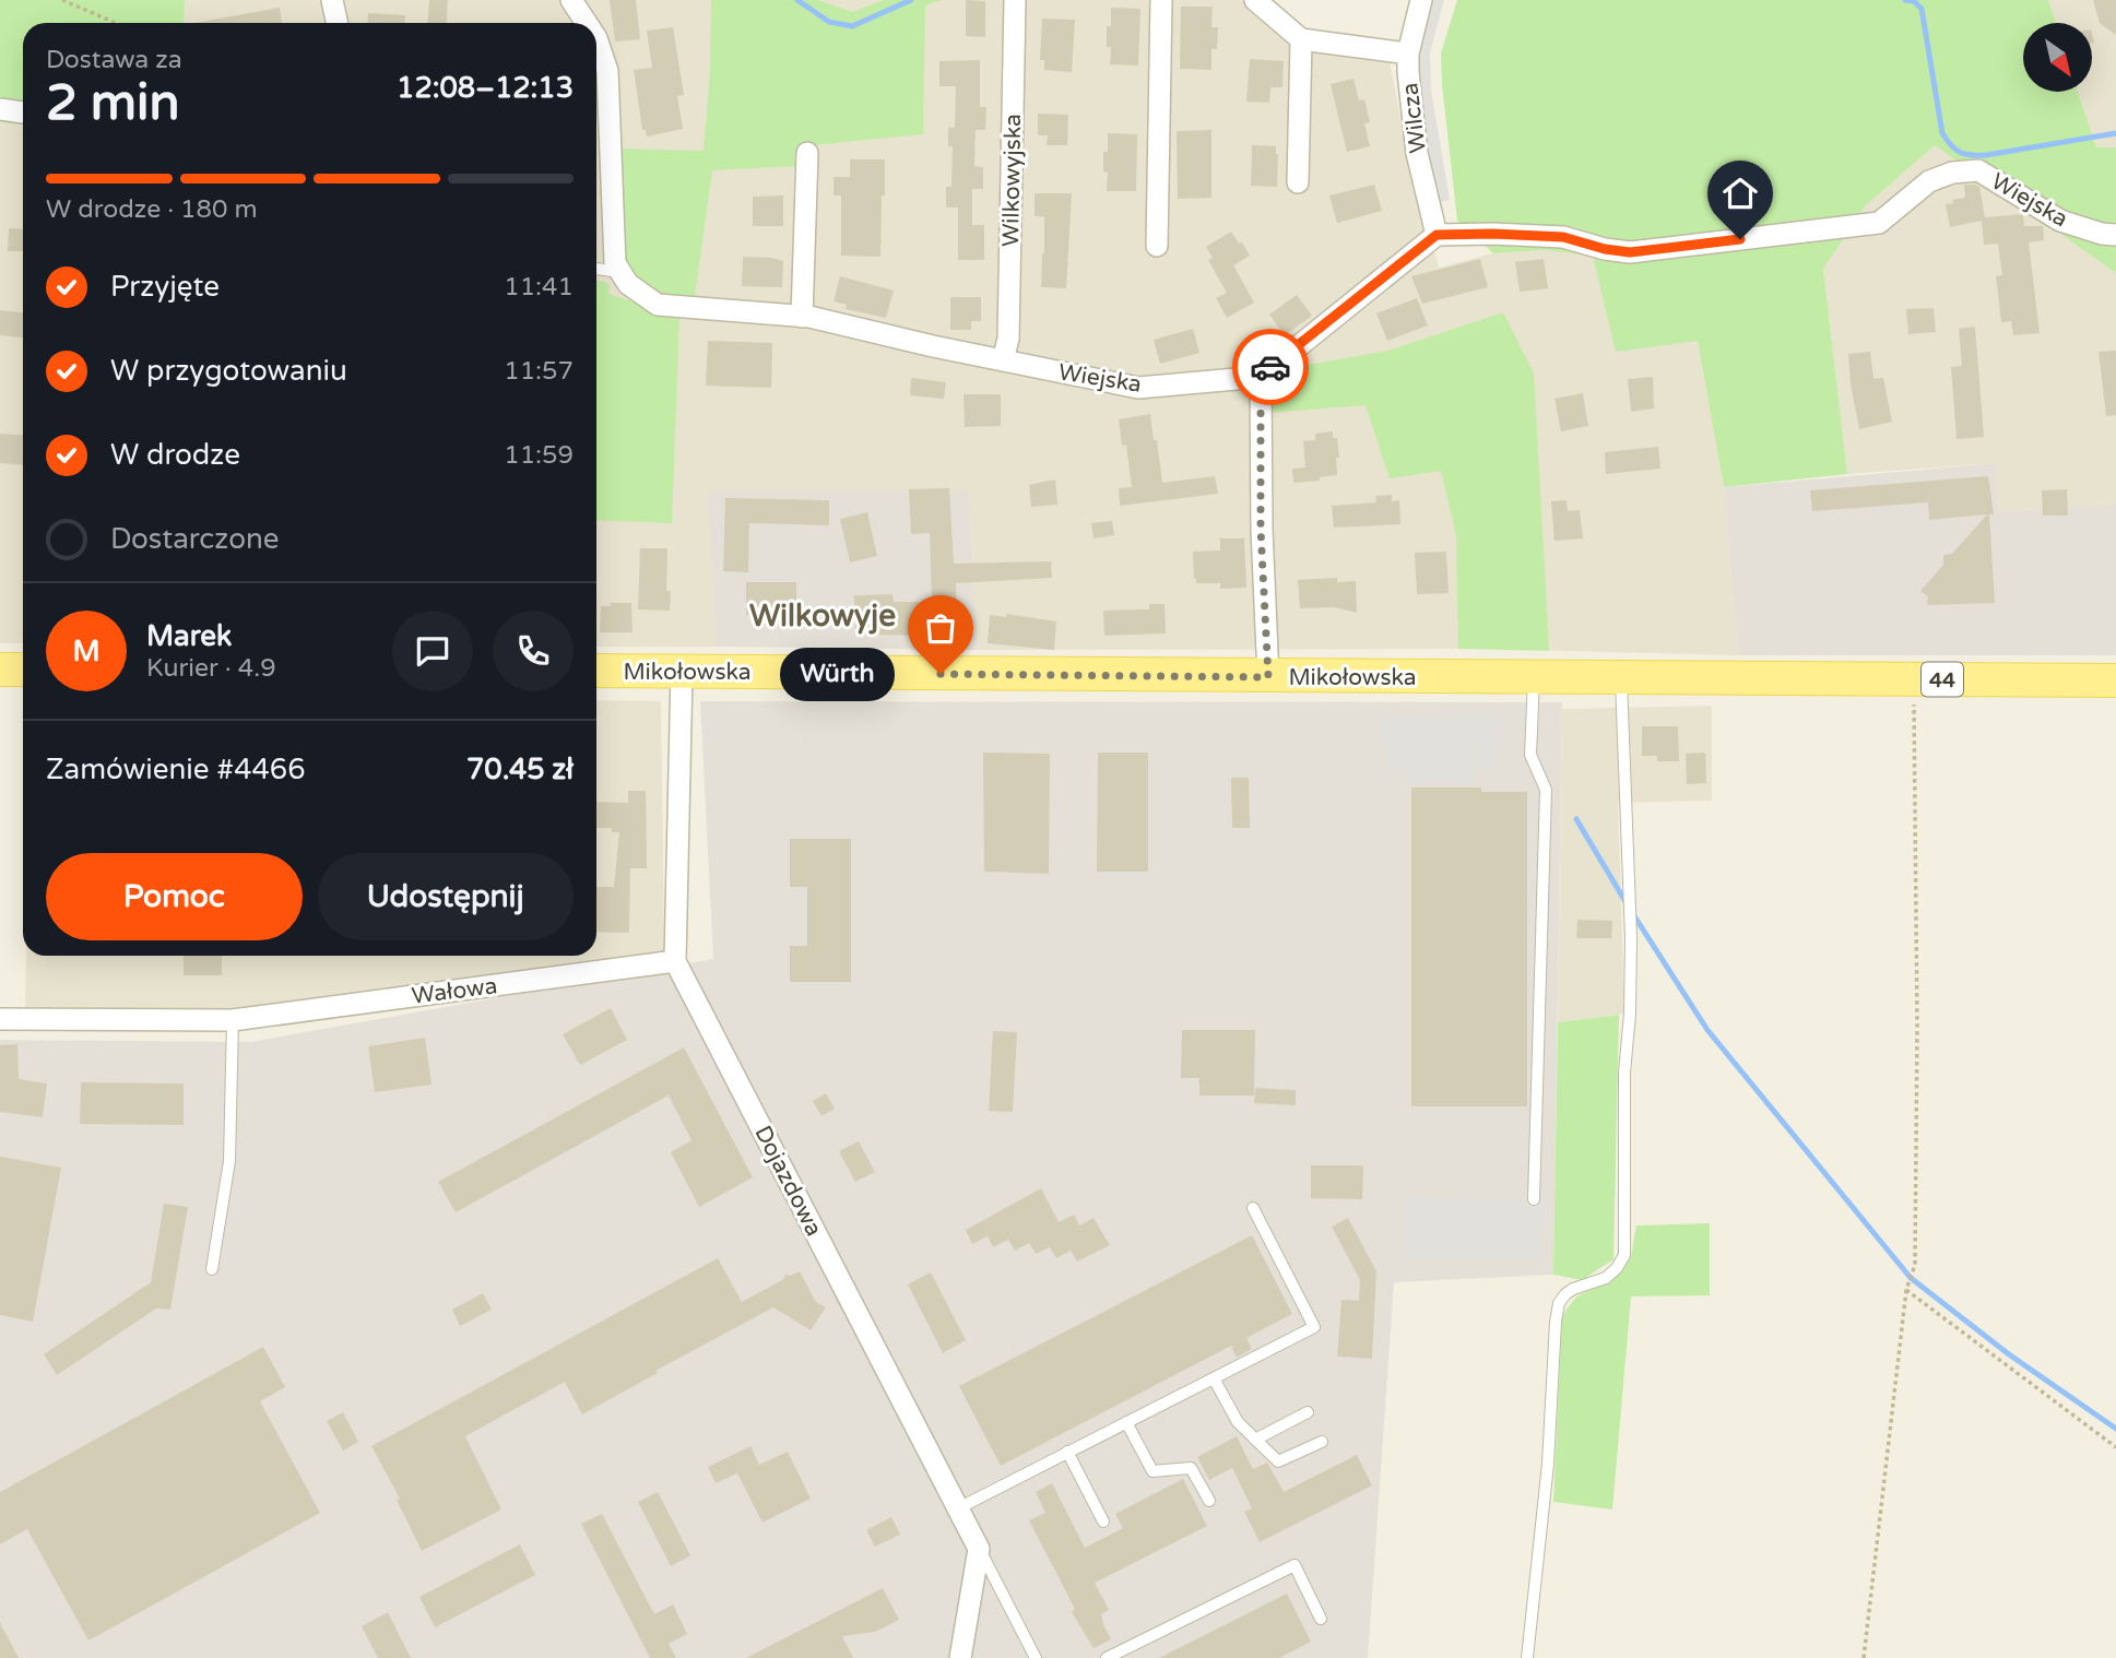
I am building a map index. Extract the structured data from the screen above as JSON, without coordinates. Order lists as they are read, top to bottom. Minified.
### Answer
{"streets":{"main road":["Mikołowska","44"],"street":["Wilcza","Wilkowyjska","Wiejska","Wałowa","Dojazdowa"]},"crossings":[["Wilcza","Wiejska"],["Wilkowyjska","Wiejska"],["Mikołowska","Dojazdowa"],["Wałowa","Dojazdowa"]],"districts":["Wilkowyje"],"places":["Würth"],"north":"bottom right","page":{"heading":["2 min","Dostawa za","12:08–12:13"],"panel":["Marek","Kurier · 4.9","Zamówienie #4466","70.45 zł"],"bar":"W drodze · 180 m","list":[["Przyjęte","11:41"],["W przygotowaniu","11:57"],["W drodze","11:59"],"Dostarczone"],"round":"M","bubble":"Würth","buttons":["Pomoc","Udostępnij"]}}
